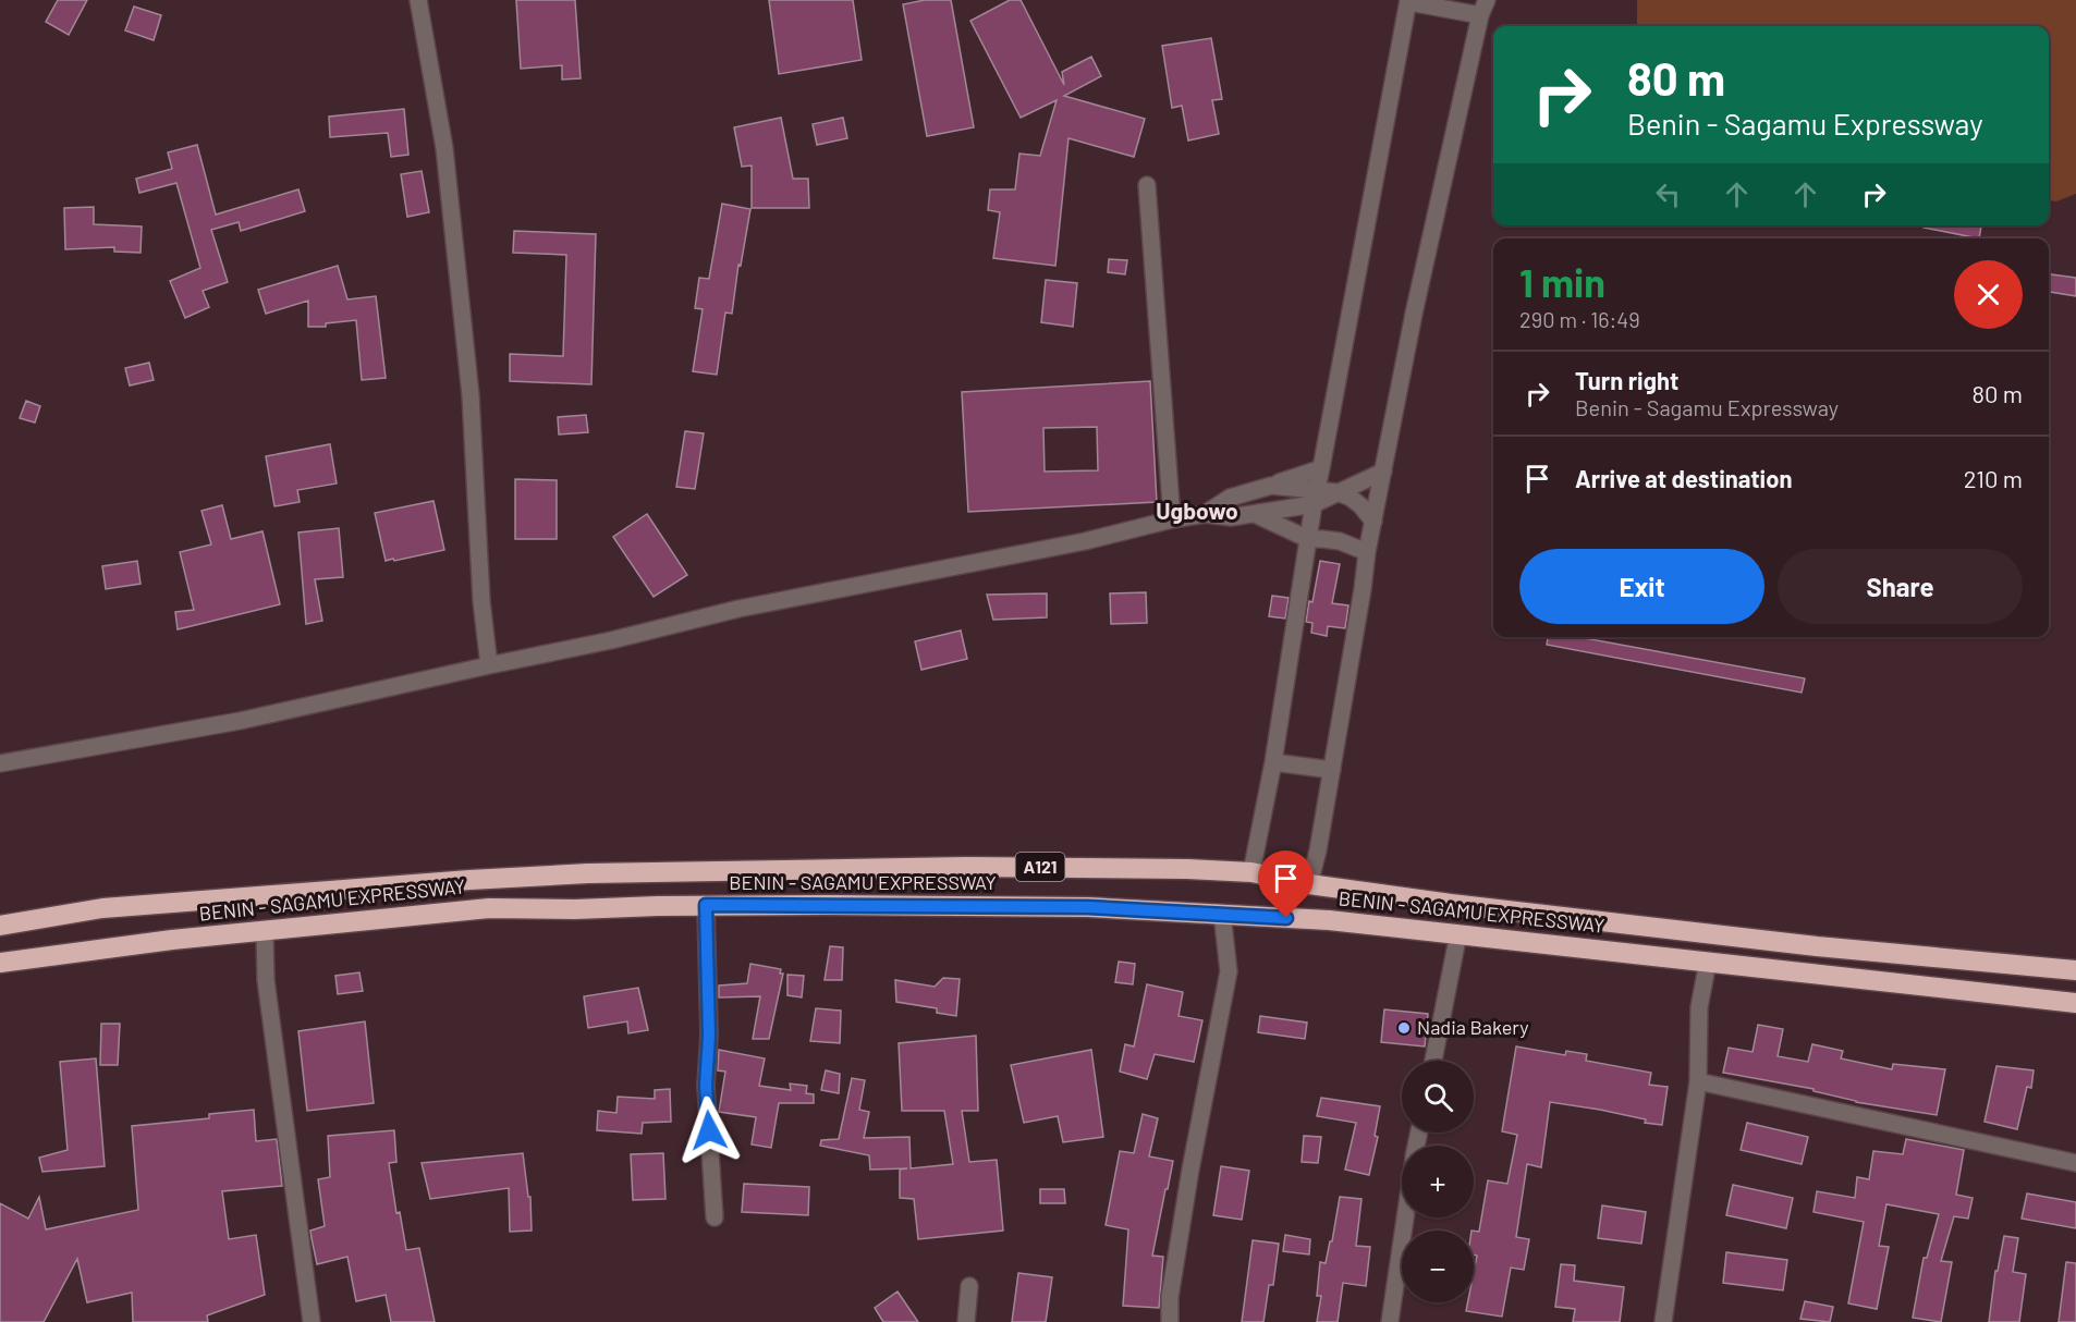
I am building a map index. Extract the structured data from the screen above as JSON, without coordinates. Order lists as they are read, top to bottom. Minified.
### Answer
{"streets":{"highway":["A121","BENIN - SAGAMU EXPRESSWAY"]},"districts":["Ugbowo"],"places":["Nadia Bakery"],"page":{"turn":["80 m","Benin - Sagamu Expressway"],"heading":["1 min","290 m · 16:49"],"list":[{"name":"Turn right","note":"Benin - Sagamu Expressway","value":"80 m"},{"name":"Arrive at destination","value":"210 m"}],"buttons":["Exit","Share"],"map_buttons":["+","−"]}}
